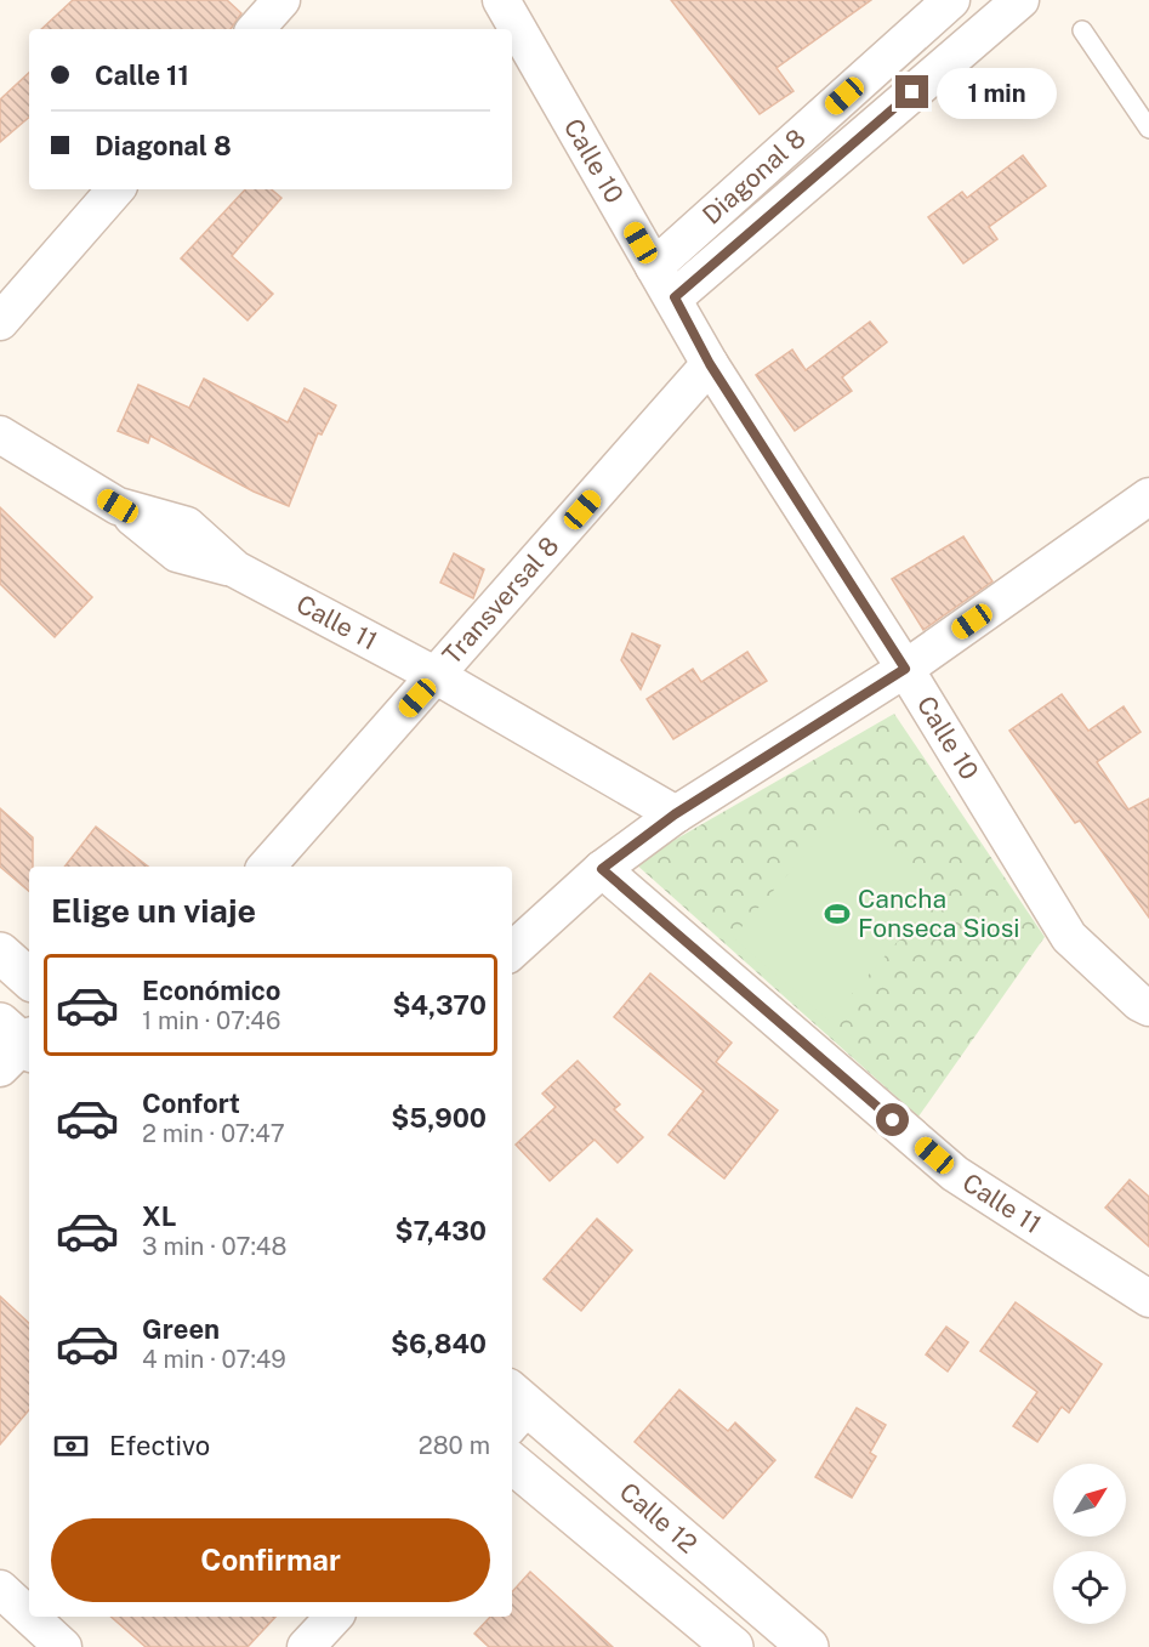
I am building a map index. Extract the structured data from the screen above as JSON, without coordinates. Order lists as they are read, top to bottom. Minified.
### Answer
{"streets":{"street":["Calle 10","Diagonal 8","Transversal 8","Calle 11","Calle 12"]},"crossings":[["Calle 10","Diagonal 8"],["Calle 10","Transversal 8"],["Transversal 8","Calle 11"]],"places":{"sports":["Cancha Fonseca Siosi"]},"north":"top right","page":{"banner":["Calle 11","Diagonal 8"],"bubble":"1 min","heading":"Elige un viaje","list":[{"name":"Económico","note":"1 min · 07:46","value":"$4,370"},{"name":"Confort","note":"2 min · 07:47","value":"$5,900"},{"name":"XL","note":"3 min · 07:48","value":"$7,430"},{"name":"Green","note":"4 min · 07:49","value":"$6,840"}],"pay":["Efectivo","280 m"],"buttons":"Confirmar"}}
